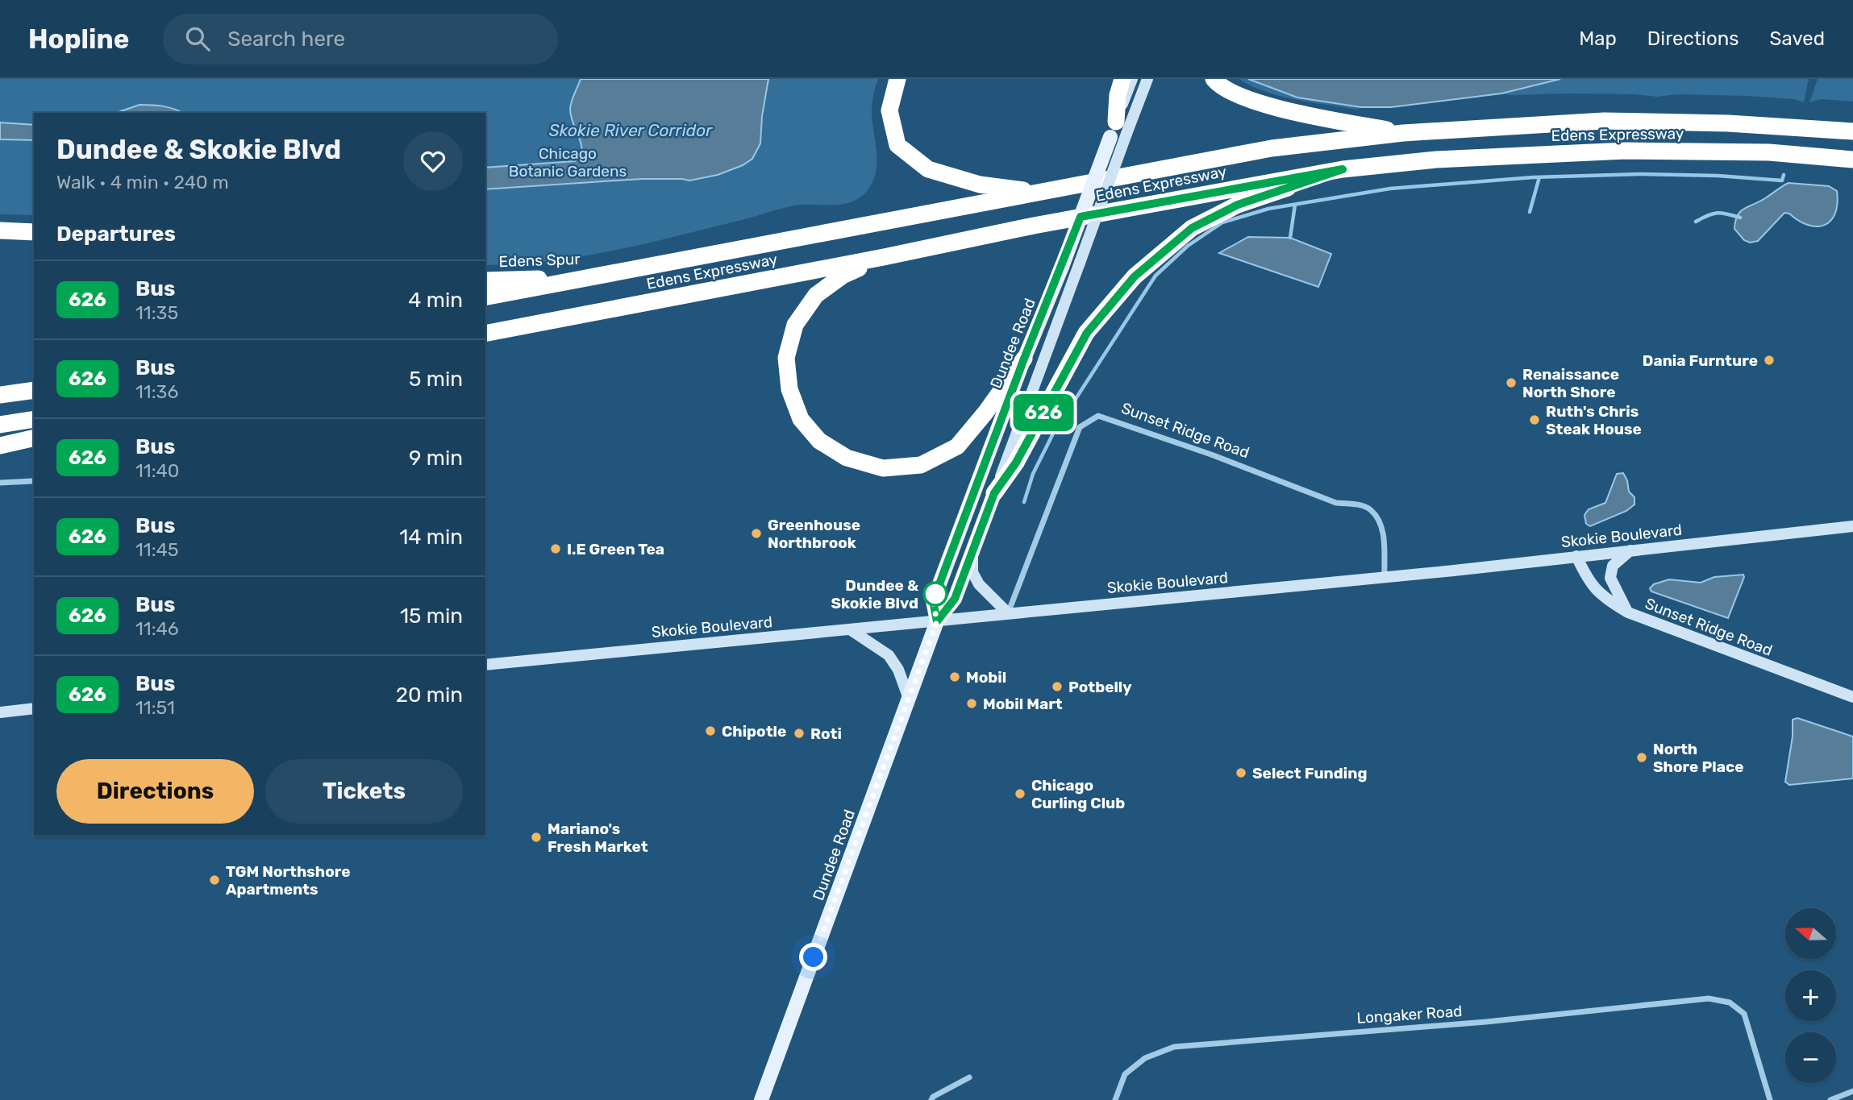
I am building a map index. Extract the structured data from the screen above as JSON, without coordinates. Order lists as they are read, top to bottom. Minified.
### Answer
{"streets":{"highway":["Edens Expressway","Edens Spur"],"main road":["Dundee Road","Sunset Ridge Road","Skokie Boulevard"],"street":["Longaker Road"]},"crossings":[["Edens Expressway","Edens Spur"],["Dundee Road","Skokie Boulevard"],["Sunset Ridge Road","Skokie Boulevard"]],"water":["Skokie River Corridor"],"parks":["Chicago Botanic Gardens"],"places":["Dania Furnture","Renaissance North Shore","Ruth's Chris Steak House","Greenhouse Northbrook","I.E Green Tea","Dundee & Skokie Blvd","Mobil","Potbelly","Mobil Mart","Chipotle","Roti","North Shore Place","Select Funding","Chicago Curling Club","Mariano's Fresh Market","TGM Northshore Apartments"],"lines":["bus line 626"],"north":"left","page":{"header":"Hopline","search":"Search here","nav":["Map","Directions","Saved"],"on_map":"626","heading":[["Dundee & Skokie Blvd","Walk · 4 min · 240 m"],"Departures"],"list":[{"mark":"626","name":"Bus","note":"11:35","value":"4 min"},{"mark":"626","name":"Bus","note":"11:36","value":"5 min"},{"mark":"626","name":"Bus","note":"11:40","value":"9 min"},{"mark":"626","name":"Bus","note":"11:45","value":"14 min"},{"mark":"626","name":"Bus","note":"11:46","value":"15 min"},{"mark":"626","name":"Bus","note":"11:51","value":"20 min"}],"buttons":["Directions","Tickets"],"map_buttons":["+","−"]}}
